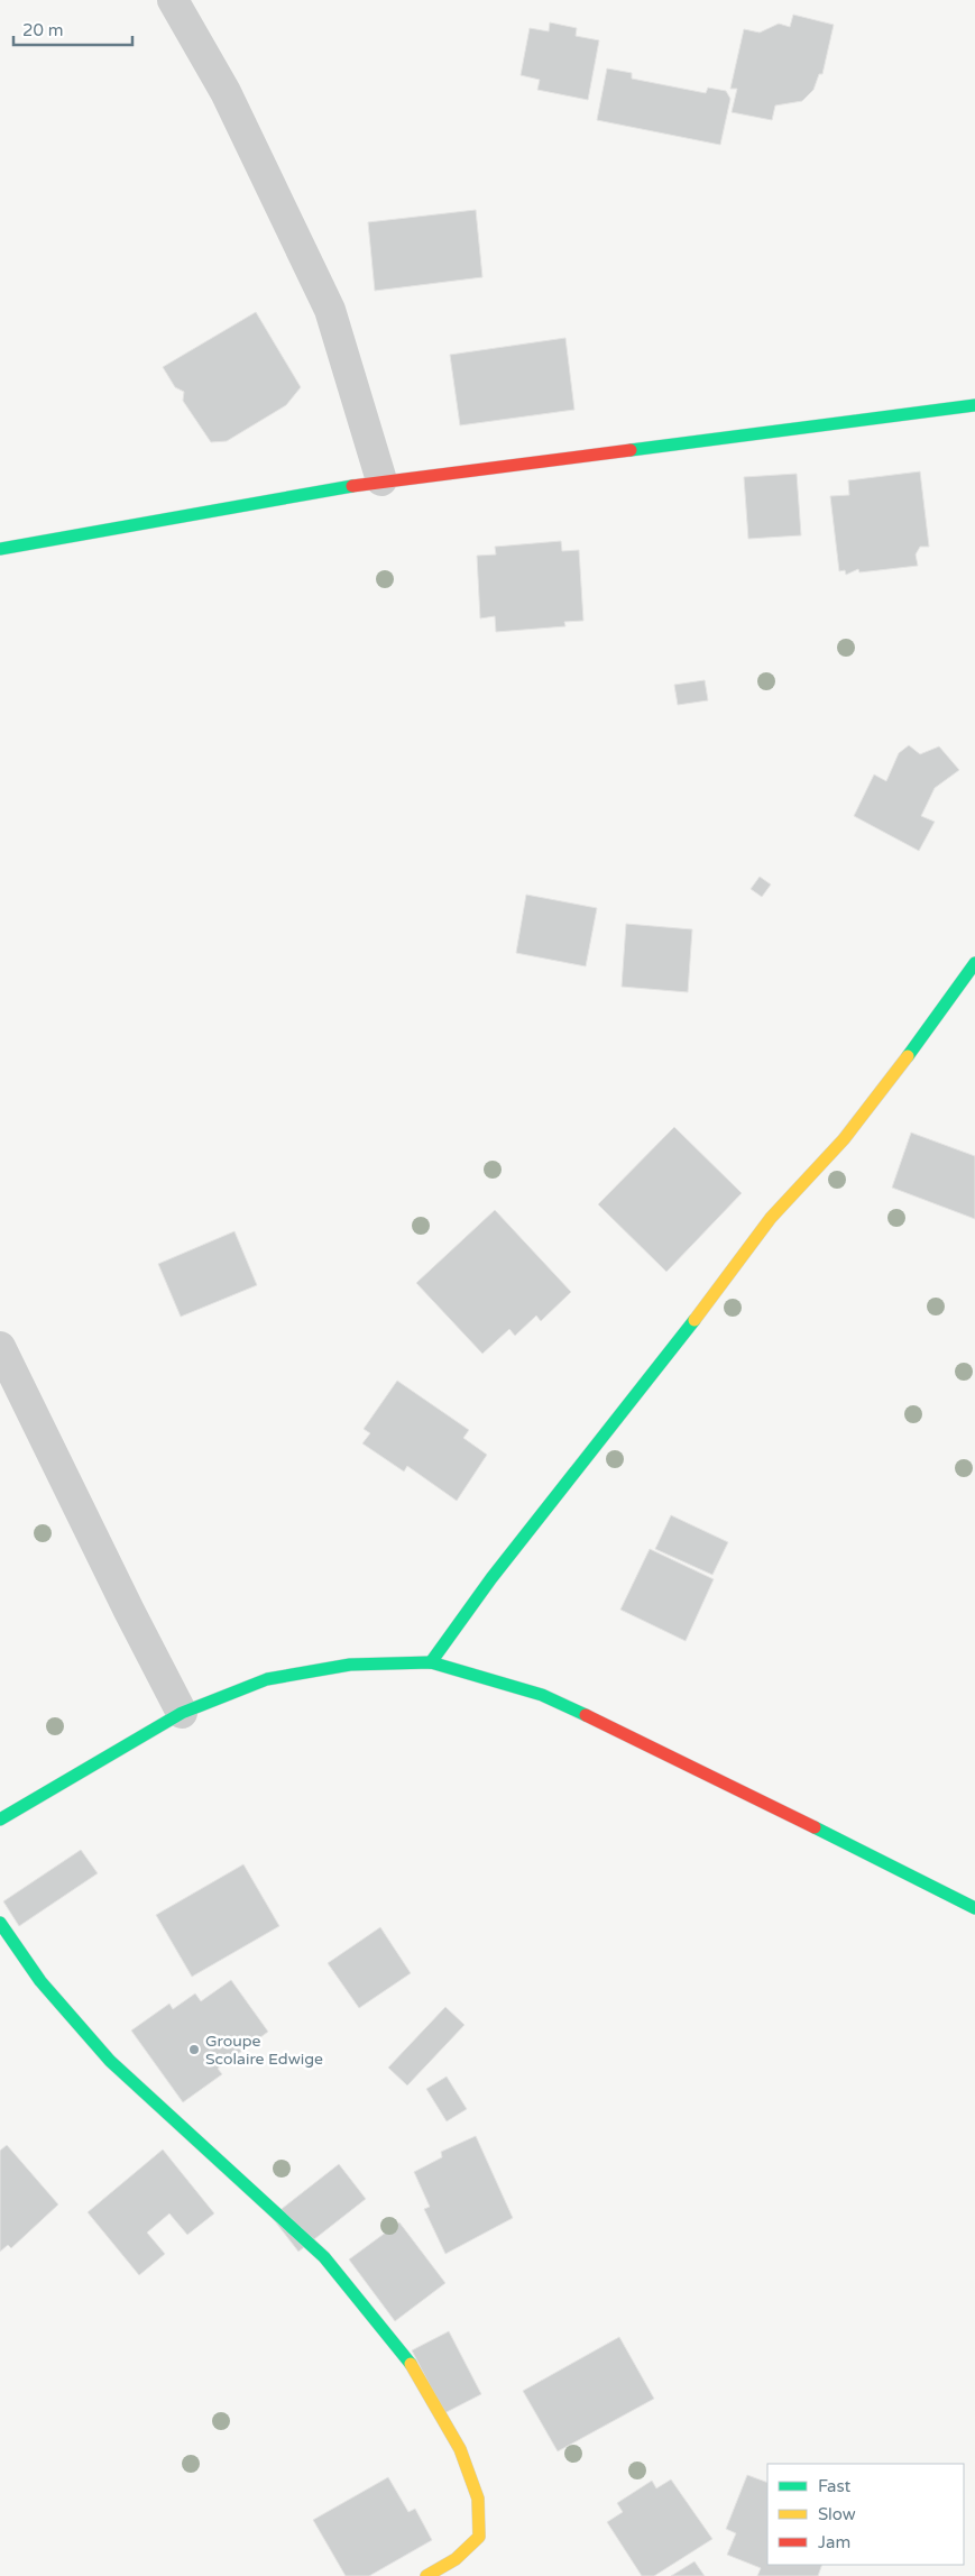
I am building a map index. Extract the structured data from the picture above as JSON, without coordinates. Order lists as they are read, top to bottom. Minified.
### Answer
{"places":["Groupe Scolaire Edwige"],"legend":["Fast","Slow","Jam"],"scale_bar":"20 m"}
